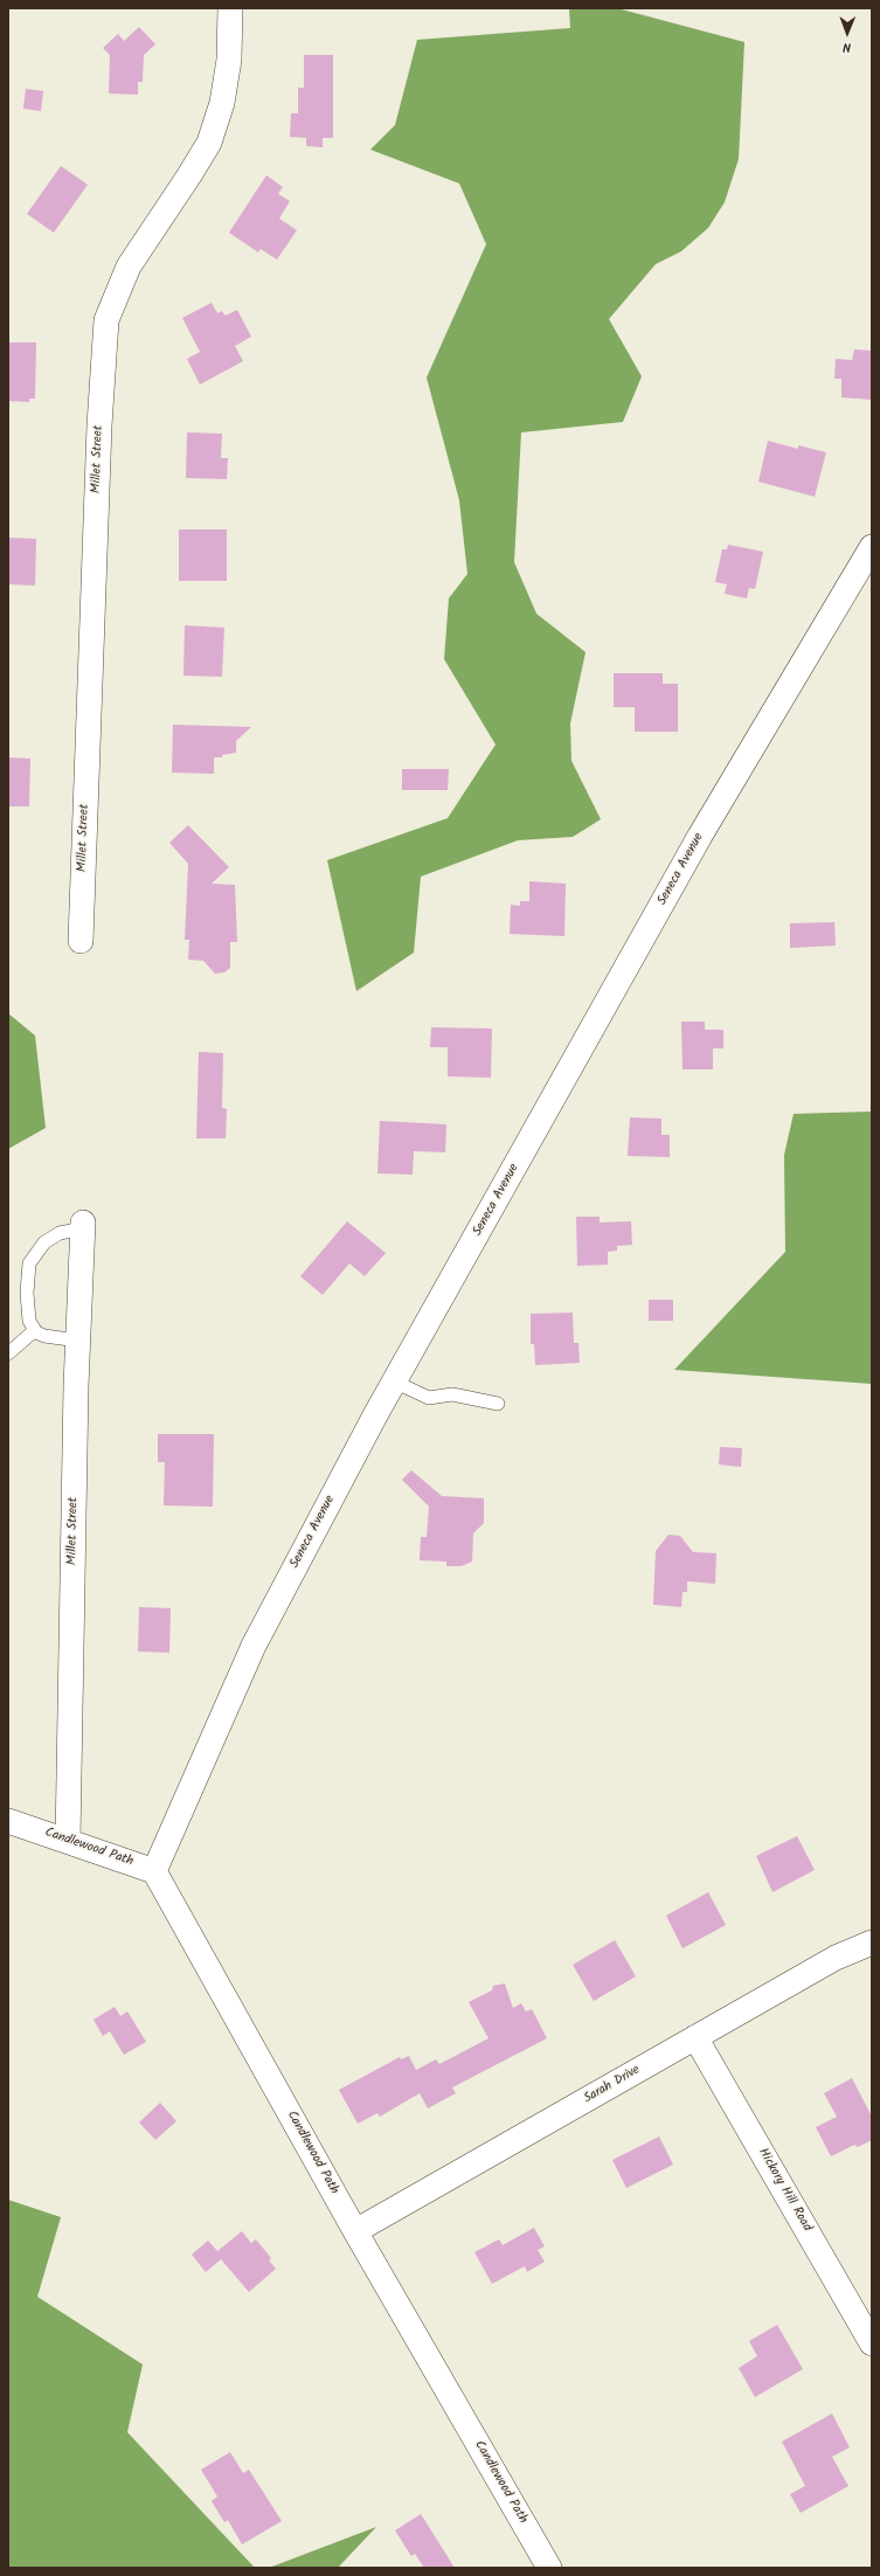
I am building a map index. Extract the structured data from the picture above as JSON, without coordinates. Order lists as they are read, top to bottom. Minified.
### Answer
{"streets":{"street":["Millet Street","Seneca Avenue","Candlewood Path","Sarah Drive","Hickory Hill Road"]},"crossings":[["Millet Street","Candlewood Path"],["Seneca Avenue","Candlewood Path"],["Candlewood Path","Sarah Drive"],["Sarah Drive","Hickory Hill Road"]],"north":"bottom"}
